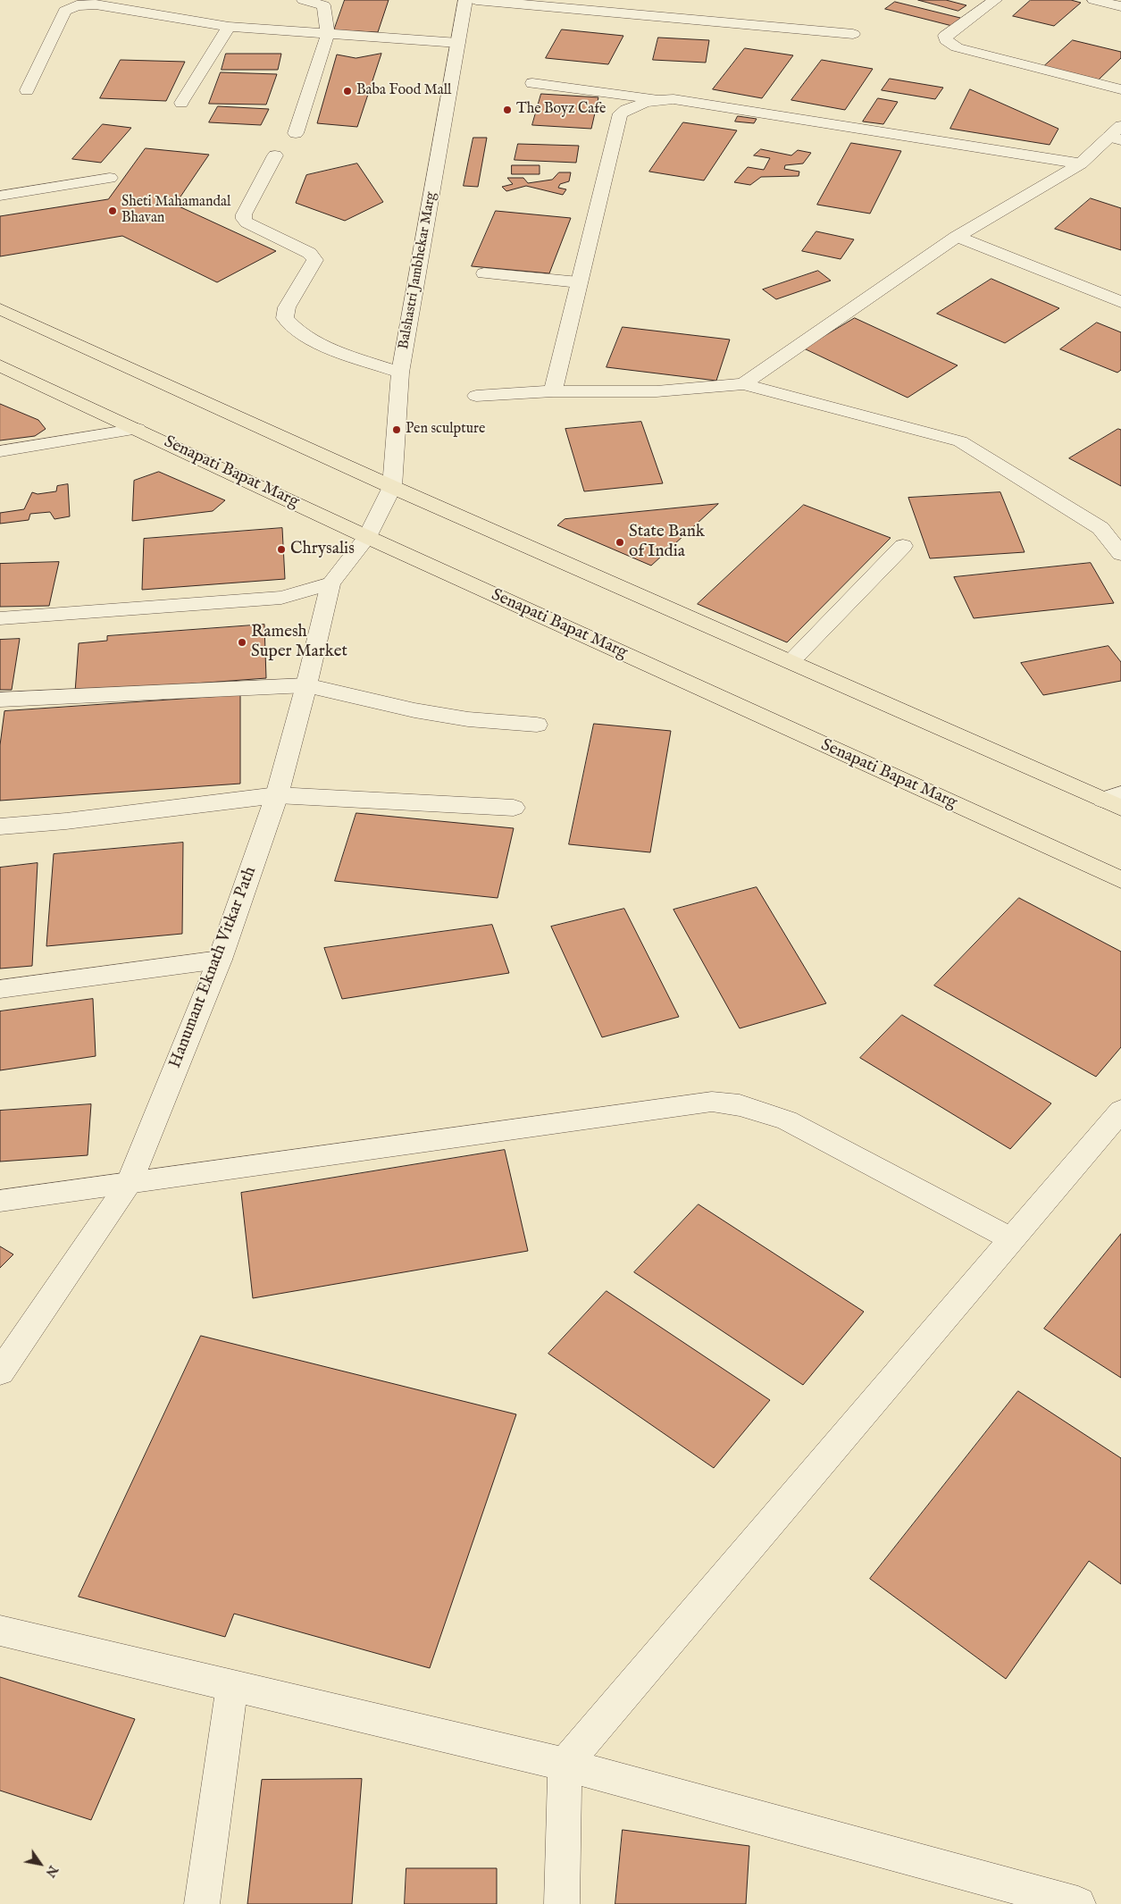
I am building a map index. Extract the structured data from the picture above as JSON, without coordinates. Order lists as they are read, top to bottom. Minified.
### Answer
{"streets":{"main road":["Senapati Bapat Marg"],"street":["Balshastri Jambhekar Marg","Hanumant Eknath Vitkar Path"]},"crossings":[["Balshastri Jambhekar Marg","Senapati Bapat Marg"],["Balshastri Jambhekar Marg","Hanumant Eknath Vitkar Path"],["Senapati Bapat Marg","Hanumant Eknath Vitkar Path"]],"places":["Baba Food Mall","The Boyz Cafe","Sheti Mahamandal Bhavan","Pen sculpture","State Bank of India","Chrysalis","Ramesh Super Market"],"north":"bottom right"}
